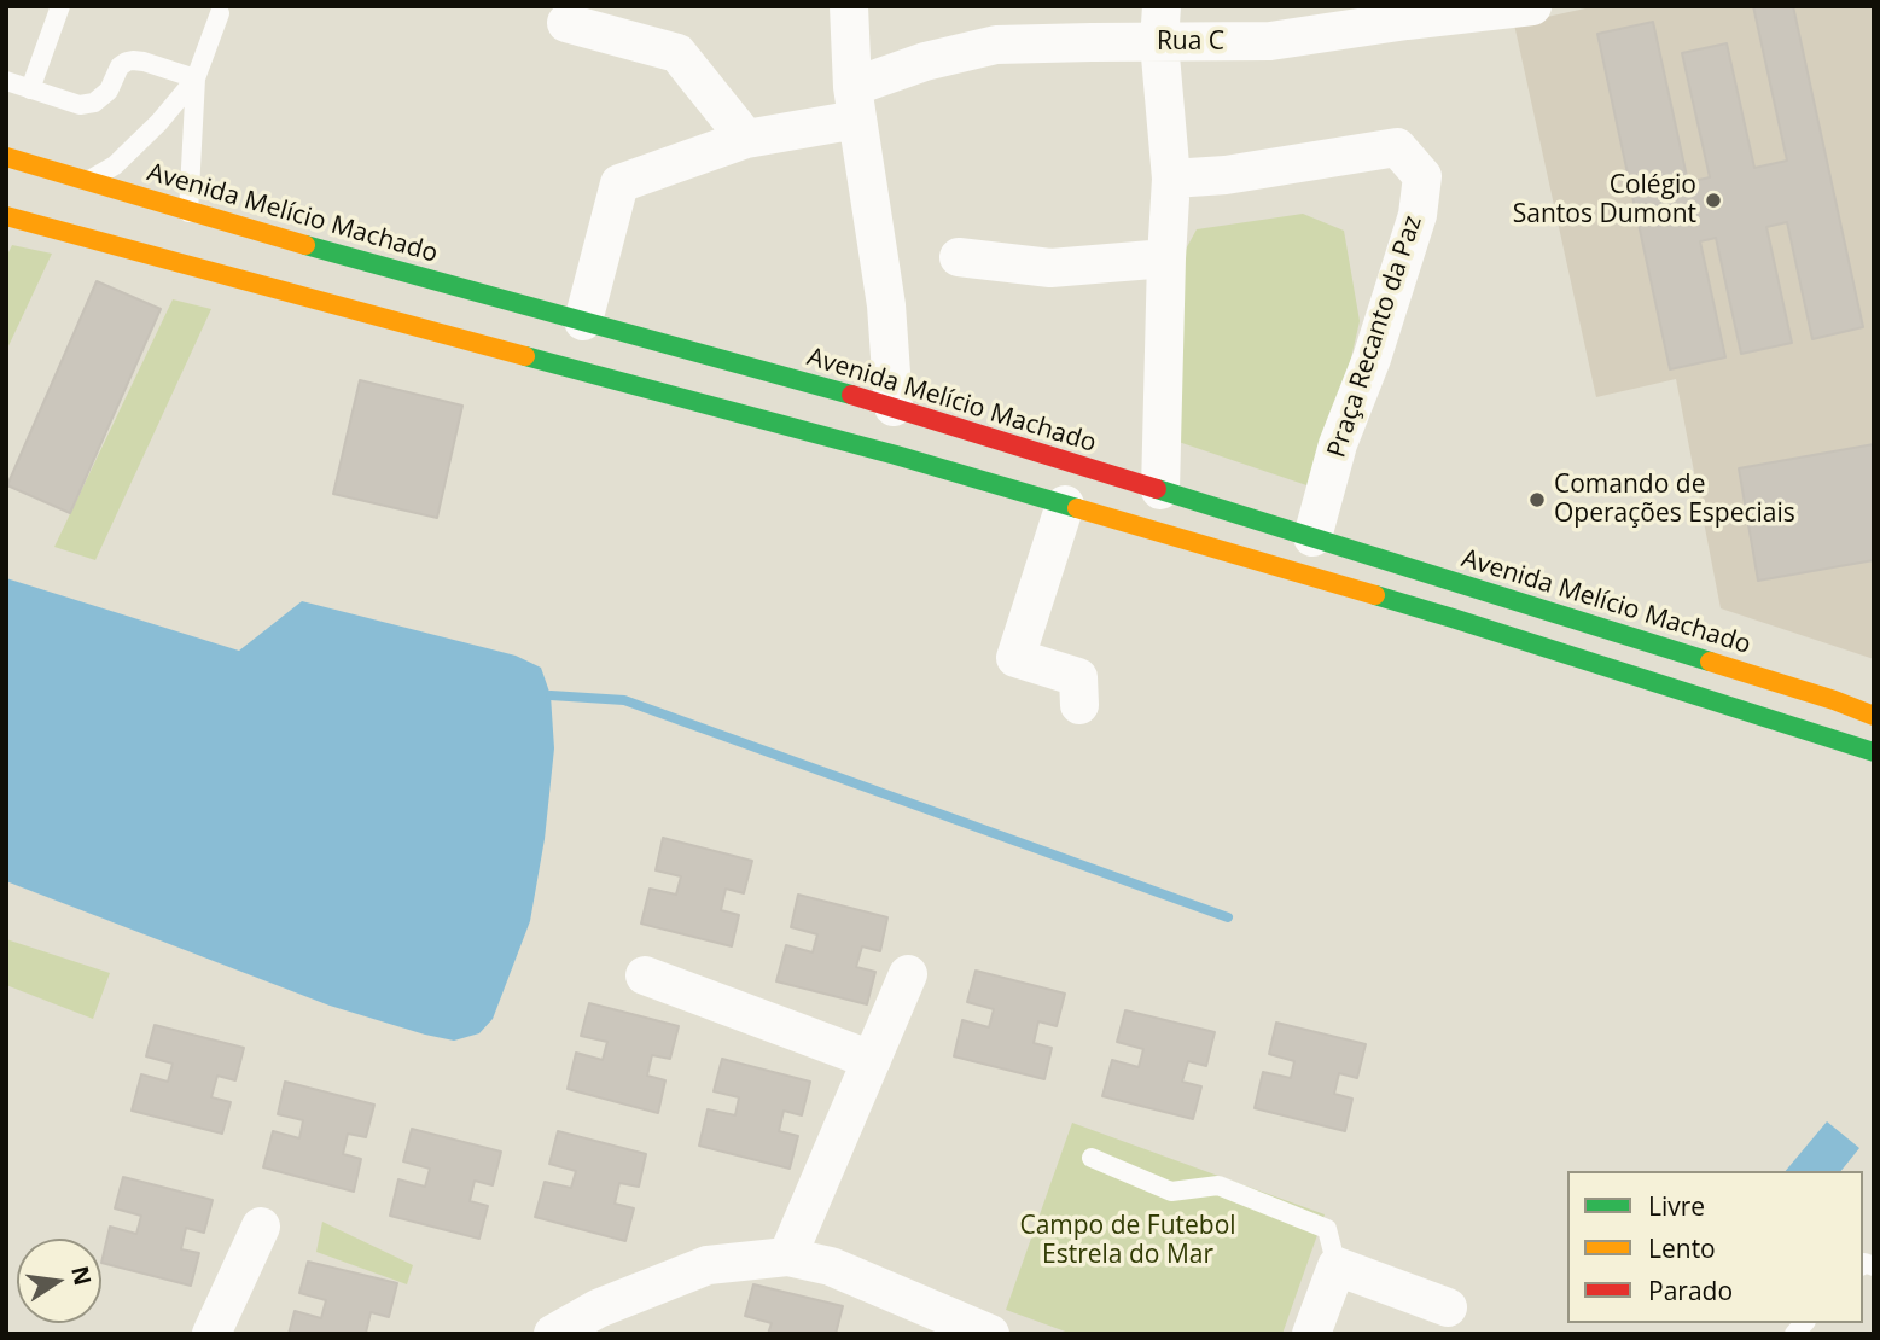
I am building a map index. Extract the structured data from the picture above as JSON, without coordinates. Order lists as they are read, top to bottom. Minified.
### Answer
{"streets":{"main road":["Avenida Melício Machado"],"street":["Rua C","Praça Recanto da Paz"]},"crossings":[["Rua C","Avenida Melício Machado"],["Avenida Melício Machado","Praça Recanto da Paz"]],"parks":["Campo de Futebol Estrela do Mar"],"places":["Colégio Santos Dumont","Comando de Operações Especiais"],"legend":["Livre","Lento","Parado"],"north":"right"}
